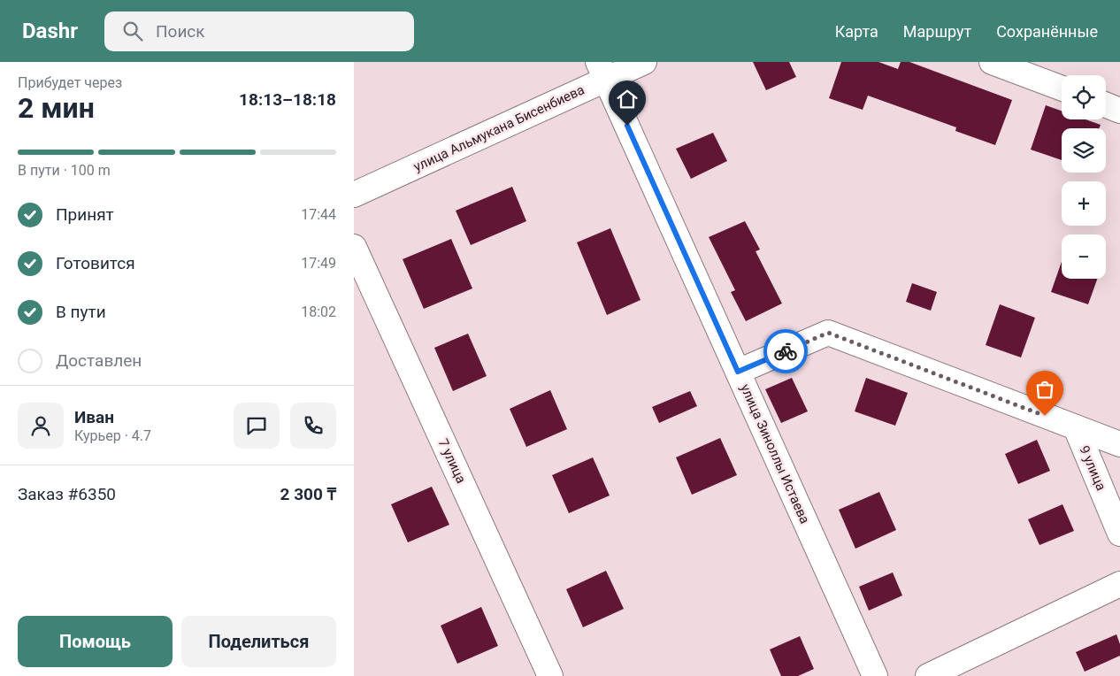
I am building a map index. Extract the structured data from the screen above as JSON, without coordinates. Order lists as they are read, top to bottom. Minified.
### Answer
{"streets":{"street":["улица Альмукана Бисенбиева","улица Зиноллы Истаева","7 улица","9 улица"]},"crossings":[["улица Альмукана Бисенбиева","улица Зиноллы Истаева"]],"page":{"header":"Dashr","search":"Поиск","nav":["Карта","Маршрут","Сохранённые"],"heading":["2 мин","Прибудет через","18:13–18:18"],"panel":["Иван","Курьер · 4.7","Заказ #6350","2 300 ₸"],"map_buttons":["+","−"],"bar":"В пути · 100 m","list":[["Принят","17:44"],["Готовится","17:49"],["В пути","18:02"],"Доставлен"],"buttons":["Помощь","Поделиться"]}}
